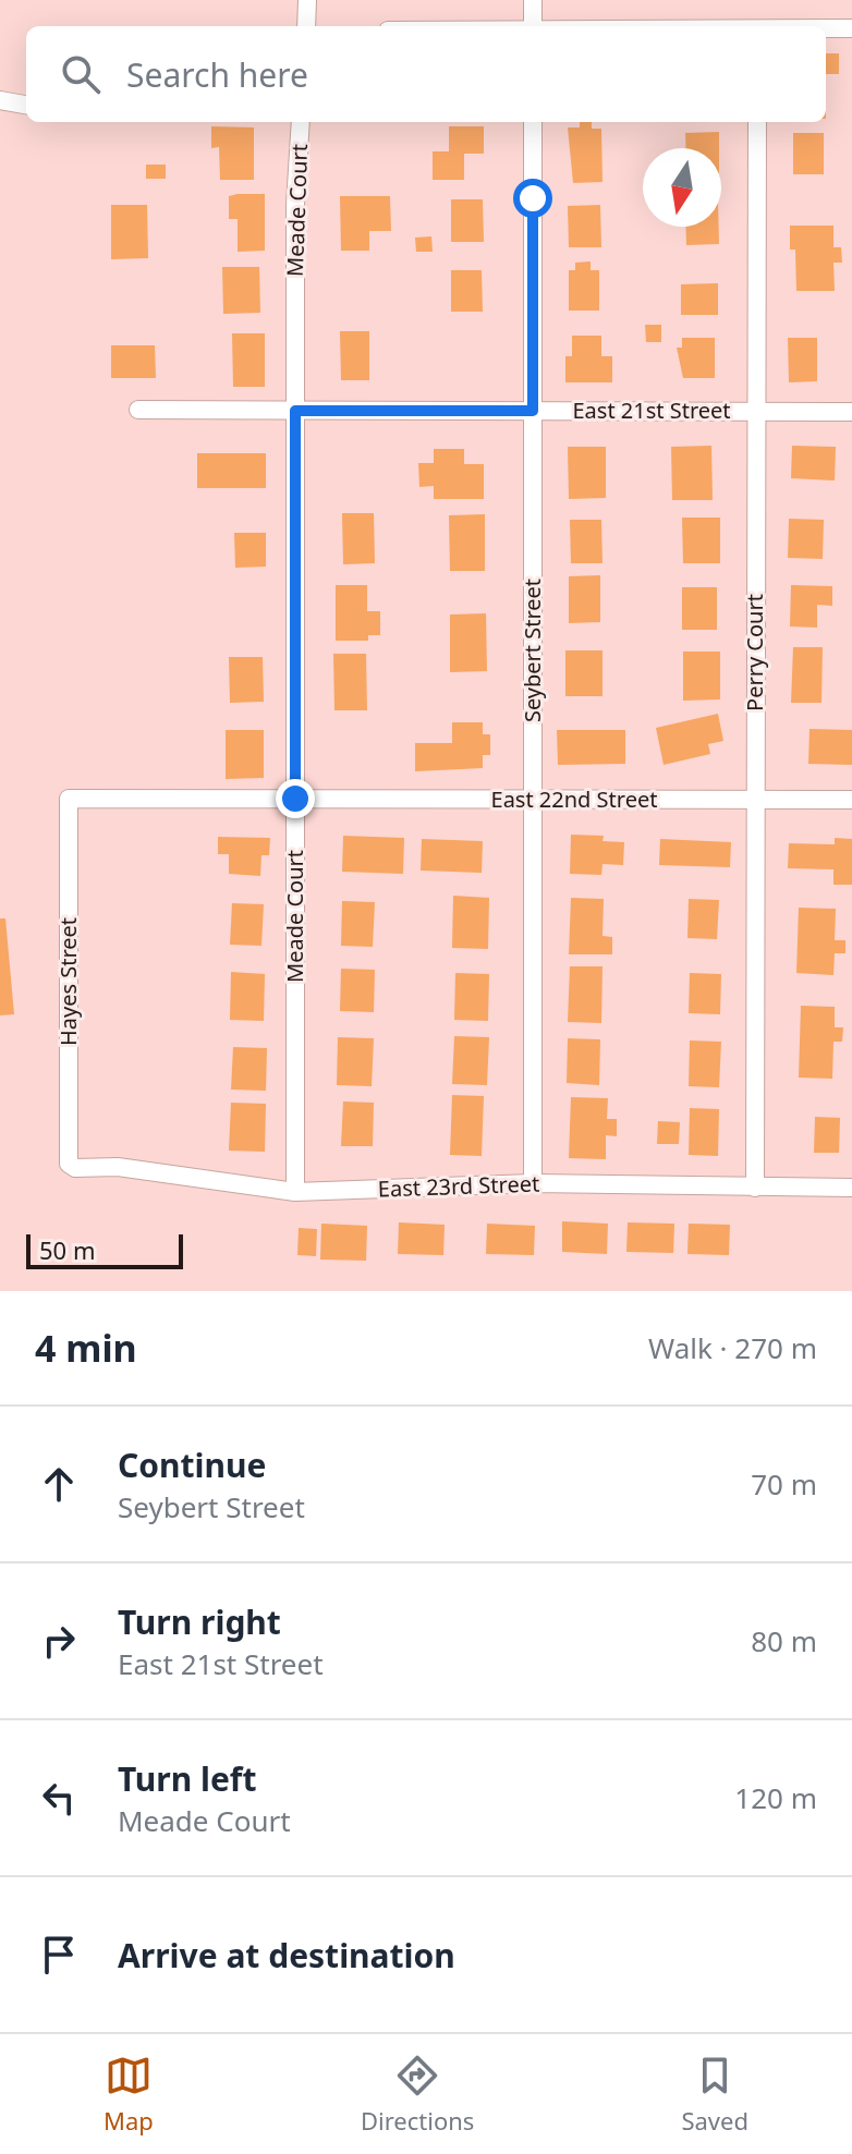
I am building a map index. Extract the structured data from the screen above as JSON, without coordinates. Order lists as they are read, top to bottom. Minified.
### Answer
{"streets":{"street":["Meade Court","East 21st Street","Seybert Street","Perry Court","East 22nd Street","Hayes Street","East 23rd Street"]},"crossings":[["Meade Court","East 21st Street"],["Meade Court","East 22nd Street"],["Meade Court","East 23rd Street"],["East 21st Street","Seybert Street"],["East 21st Street","Perry Court"],["Seybert Street","East 22nd Street"],["Seybert Street","East 23rd Street"],["Perry Court","East 22nd Street"],["Perry Court","East 23rd Street"],["East 22nd Street","Hayes Street"],["Hayes Street","East 23rd Street"]],"scale_bar":"50 m","north":"bottom","page":{"search":"Search here","scale":"50 m","heading":["4 min","Walk · 270 m"],"list":[["Continue","Seybert Street","70 m"],["Turn right","East 21st Street","80 m"],["Turn left","Meade Court","120 m"],"Arrive at destination"],"nav":["Map","Directions","Saved"]}}
